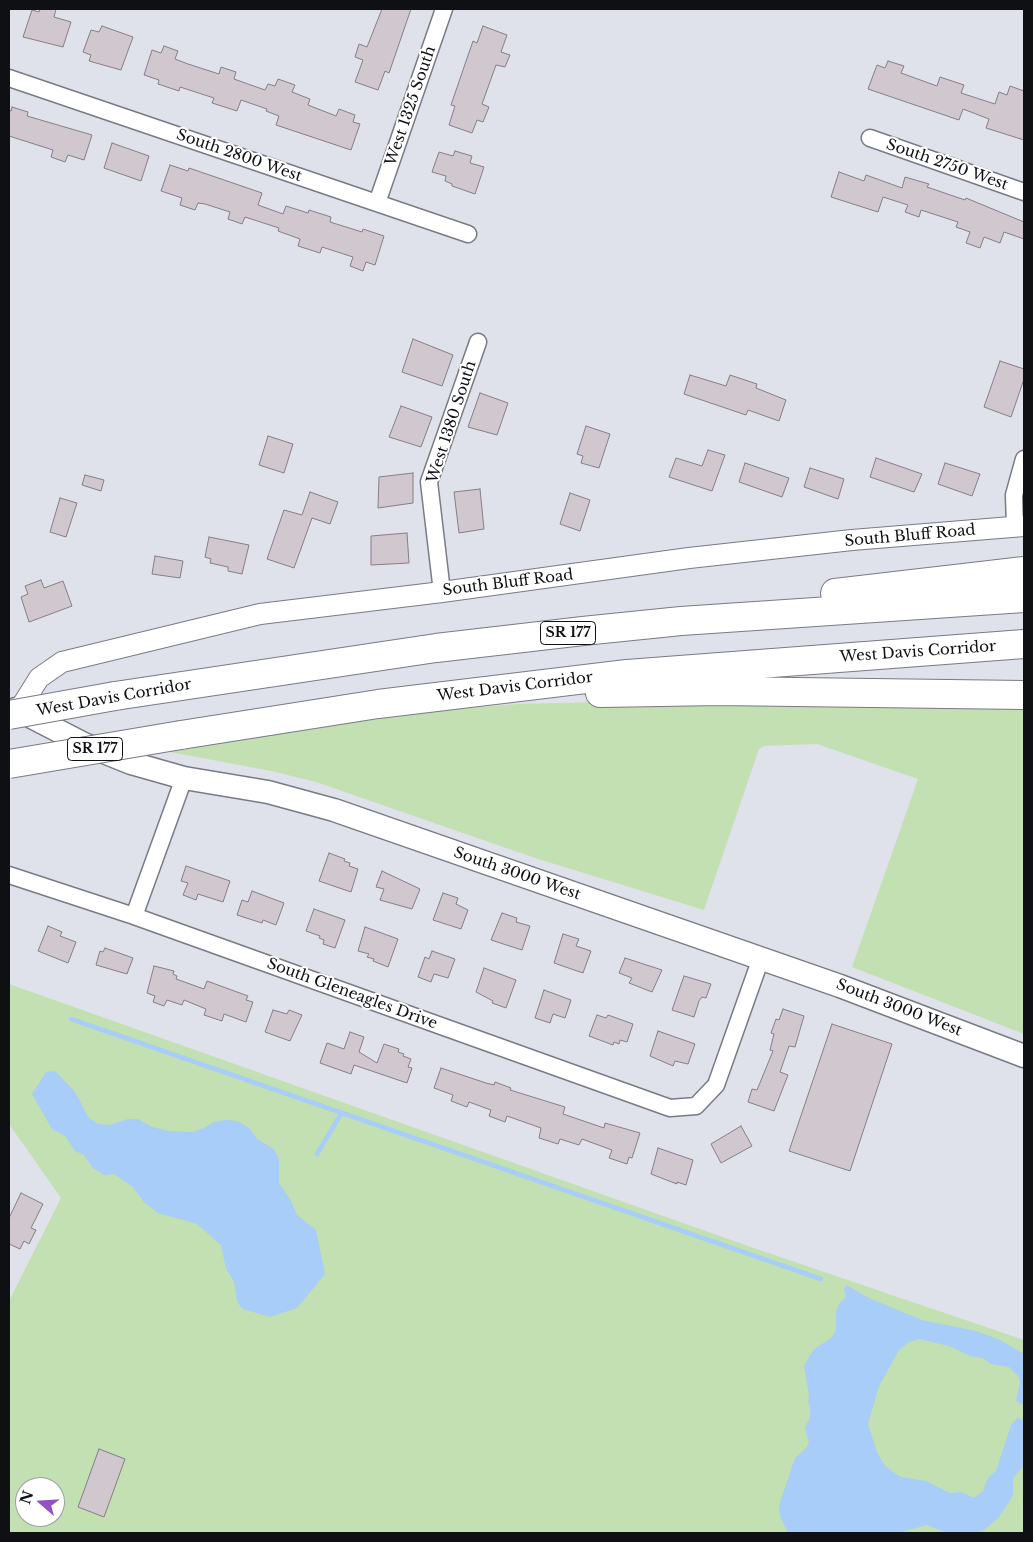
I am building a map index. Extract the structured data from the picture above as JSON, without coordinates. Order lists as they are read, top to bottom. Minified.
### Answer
{"streets":{"highway":["SR 177","West Davis Corridor"],"main road":["South 3000 West"],"street":["West 1325 South","South 2800 West","South 2750 West","West 1380 South","South Bluff Road","South Gleneagles Drive"]},"crossings":[["West 1325 South","South 2800 West"],["West 1380 South","South Bluff Road"],["South Bluff Road","West Davis Corridor"],["South Bluff Road","South 3000 West"],["West Davis Corridor","South 3000 West"],["South 3000 West","South Gleneagles Drive"]],"north":"left"}
